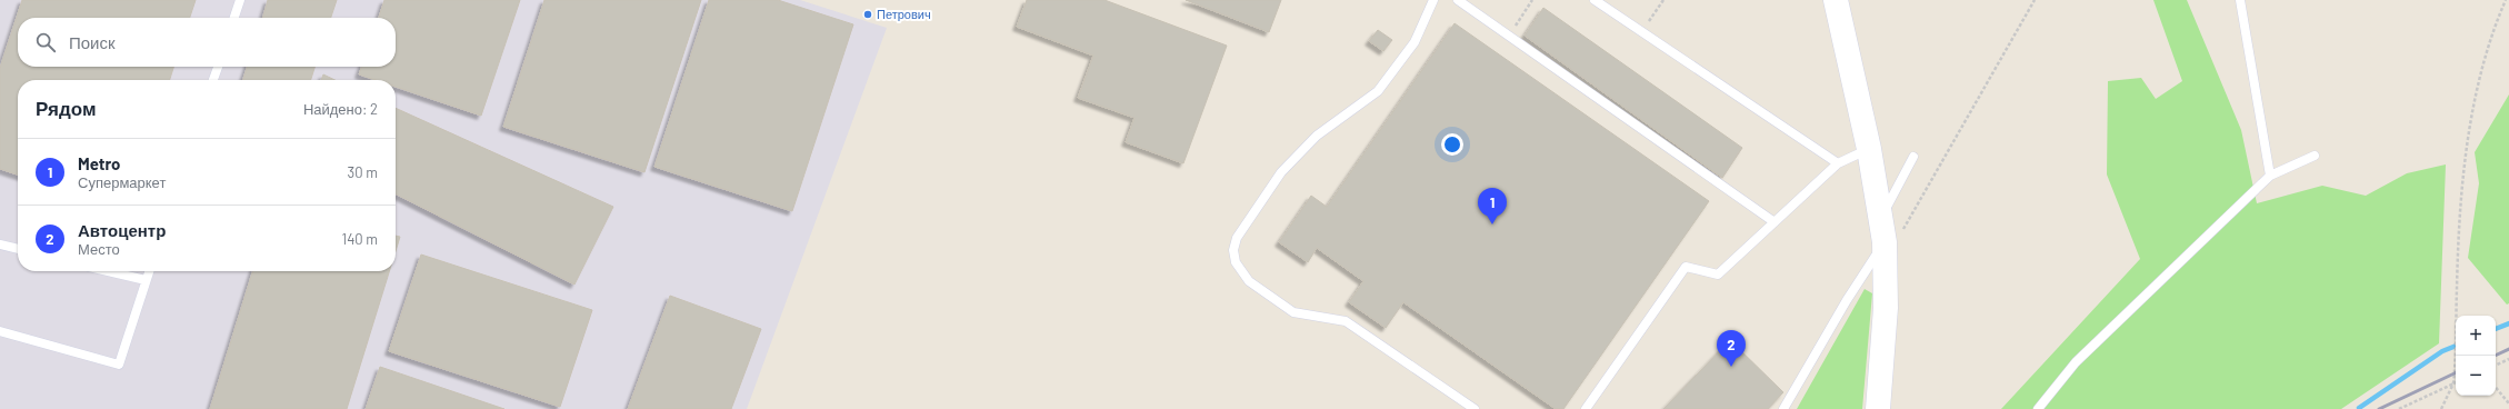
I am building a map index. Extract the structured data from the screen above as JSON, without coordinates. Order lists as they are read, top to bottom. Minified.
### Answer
{"places":["Петрович"],"page":{"search":"Поиск","heading":["Рядом","Найдено: 2"],"list":[{"mark":"1","name":"Metro","note":"Супермаркет","value":"30 m"},{"mark":"2","name":"Автоцентр","note":"Место","value":"140 m"}],"pins":["1","2"],"map_buttons":["+","−"]}}
